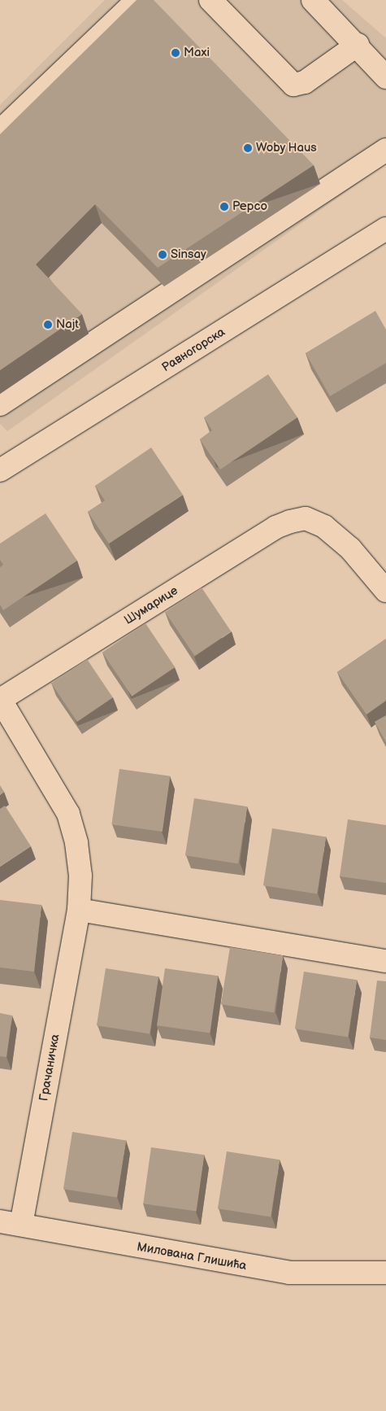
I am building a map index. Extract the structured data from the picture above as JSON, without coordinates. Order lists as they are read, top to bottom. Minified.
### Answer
{"streets":{"street":["Равногорска","Шумарице","Грачаничка","Милована Глишића"]},"crossings":[["Шумарице","Грачаничка"],["Грачаничка","Милована Глишића"]],"places":["Maxi","Woby Haus","Pepco","Sinsay","Najt"]}
